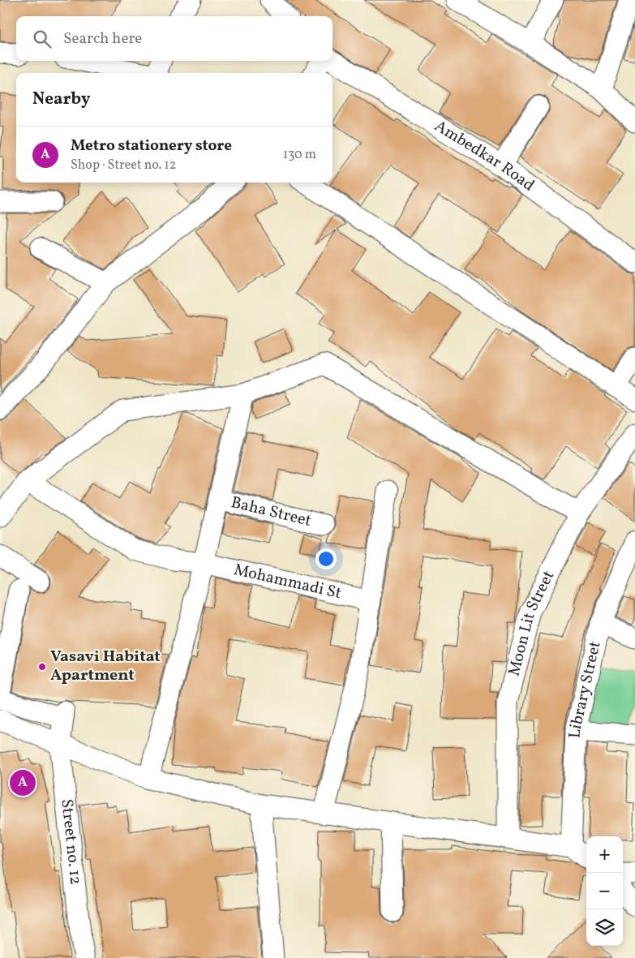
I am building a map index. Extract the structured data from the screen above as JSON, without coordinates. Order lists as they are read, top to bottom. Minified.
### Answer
{"streets":{"street":["Ambedkar Road","Baha Street","Mohammadi St","Moon Lit Street","Library Street","Street no. 12"]},"places":["Vasavi Habitat Apartment"],"page":{"search":"Search here","heading":"Nearby","list":[{"mark":"A","name":"Metro stationery store","note":"Shop · Street no. 12","value":"130 m"}],"pins":"A","map_buttons":["+","−"]}}
